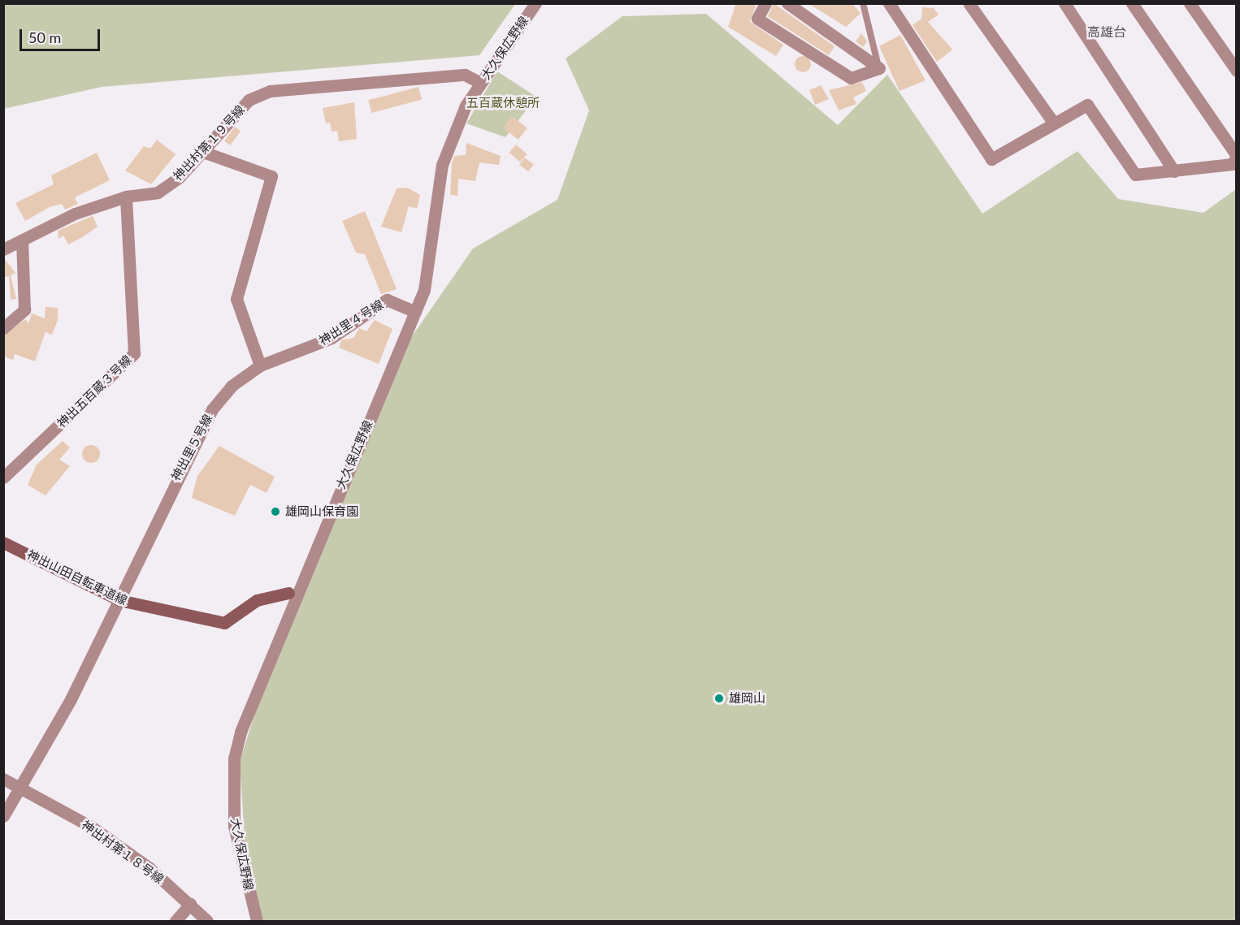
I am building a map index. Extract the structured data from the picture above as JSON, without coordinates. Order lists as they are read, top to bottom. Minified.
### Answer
{"streets":{"main road":["神出山田自転車道線"],"street":["大久保広野線","神出村第１９号線","神出里４号線","神出五百蔵３号線","神出里５号線","神出村第１８号線"]},"crossings":[["大久保広野線","神出村第１９号線"],["大久保広野線","神出里４号線"],["大久保広野線","神出山田自転車道線"],["神出村第１９号線","神出五百蔵３号線"],["神出里４号線","神出里５号線"],["神出里５号線","神出山田自転車道線"],["神出里５号線","神出村第１８号線"]],"districts":["高雄台"],"parks":["五百蔵休憩所"],"places":["雄岡山保育園","雄岡山"],"scale_bar":"50 m"}
